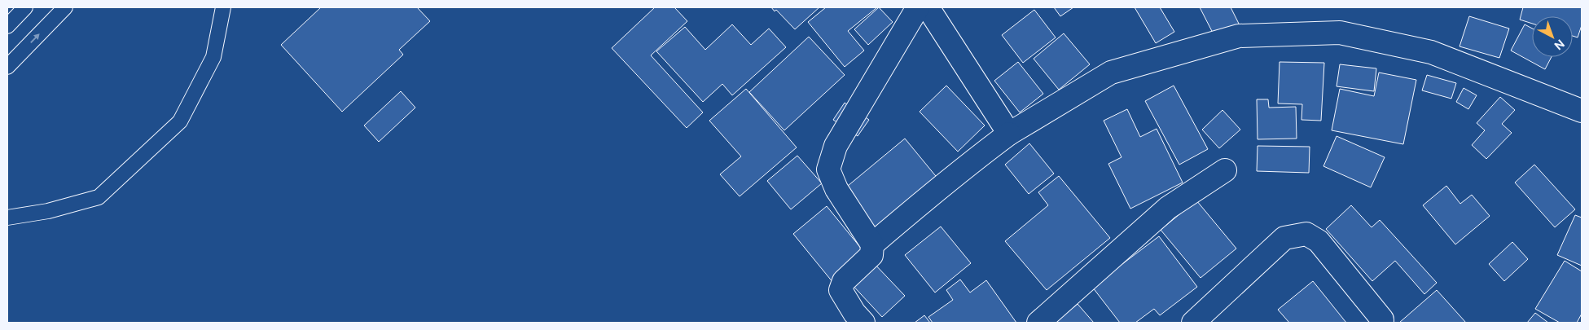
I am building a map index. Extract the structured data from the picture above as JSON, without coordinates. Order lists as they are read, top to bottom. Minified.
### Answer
{"north":"bottom right"}
